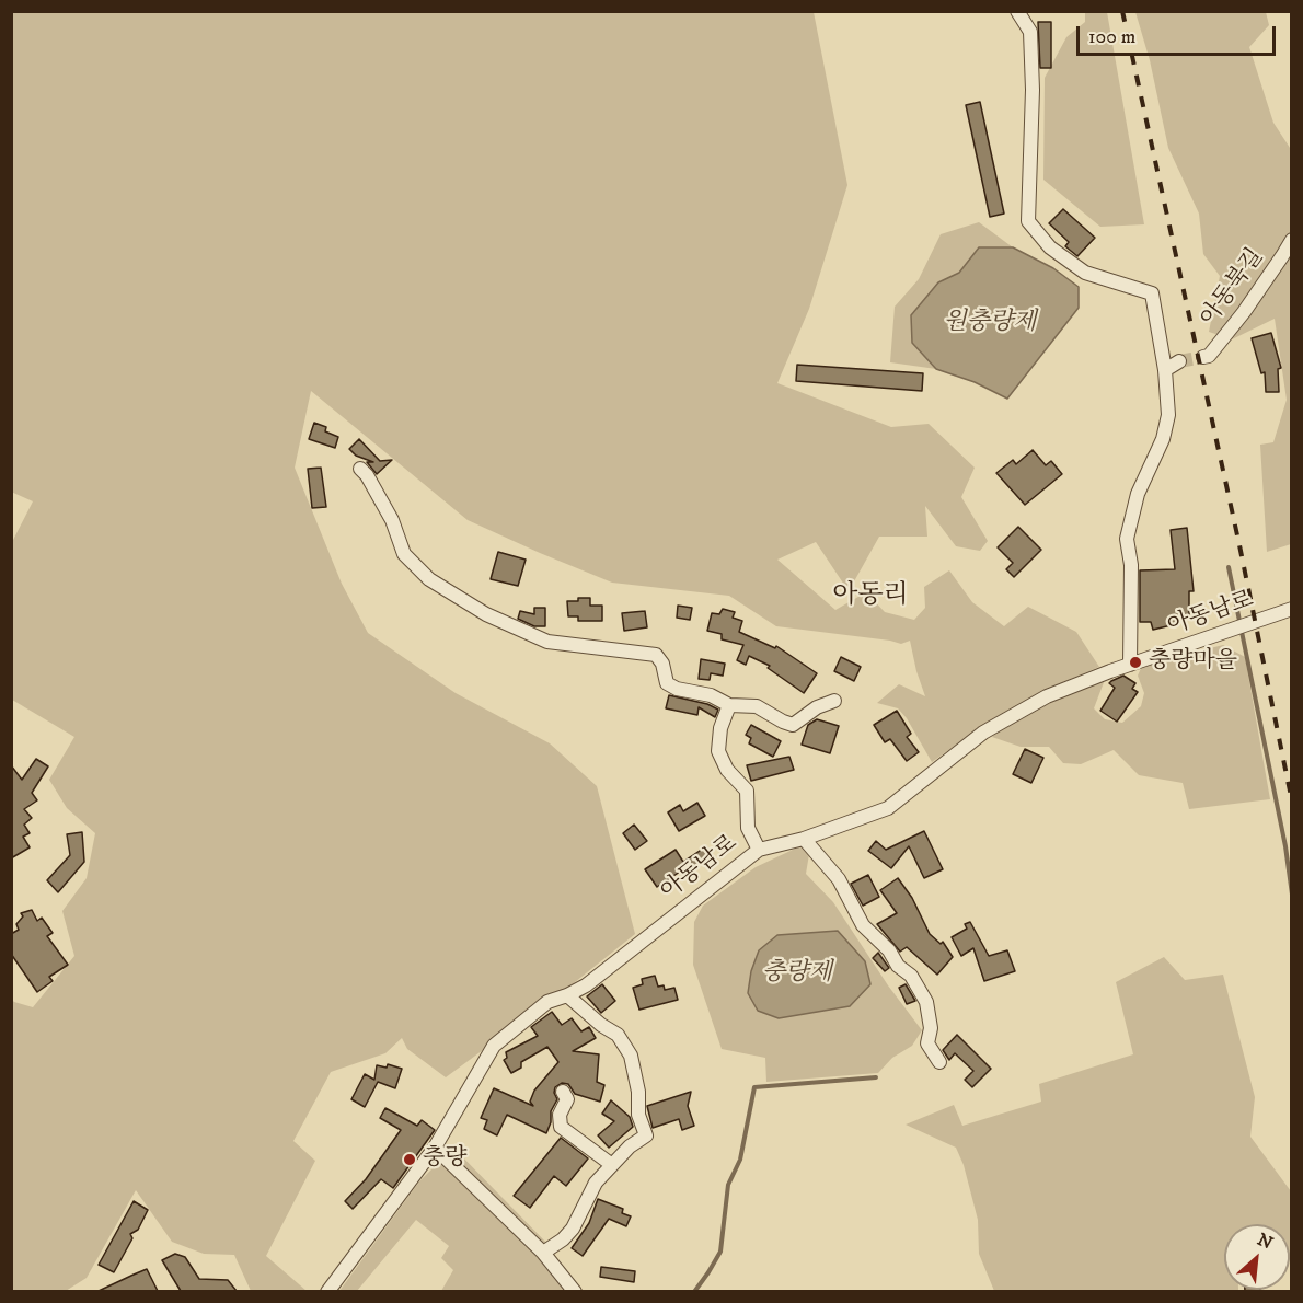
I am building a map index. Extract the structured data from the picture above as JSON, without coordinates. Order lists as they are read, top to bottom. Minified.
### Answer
{"streets":{"street":["아동북길","아동남로"]},"districts":["아동리"],"water":["원충량제","충량제"],"places":["충량마을","충량"],"scale_bar":"100 m","north":"top right"}
